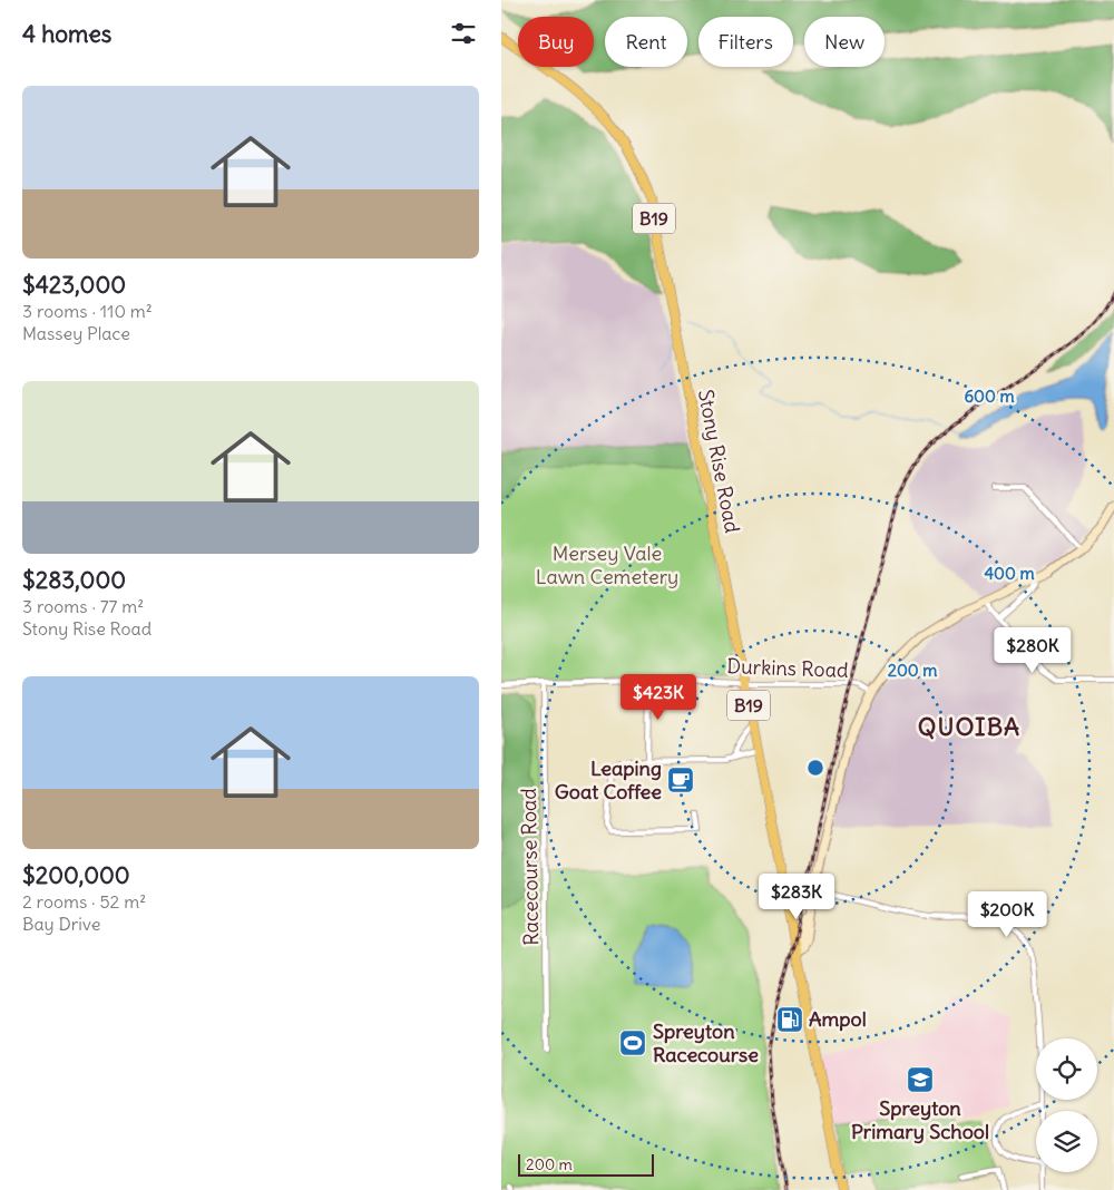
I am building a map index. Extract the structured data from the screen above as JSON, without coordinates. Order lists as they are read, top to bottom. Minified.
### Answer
{"streets":{"main road":["B19","Stony Rise Road"],"street":["Durkins Road","Racecourse Road"]},"crossings":[["B19","Stony Rise Road"],["Stony Rise Road","Durkins Road"],["Durkins Road","Racecourse Road"]],"districts":["QUOIBA"],"parks":["Mersey Vale Lawn Cemetery"],"places":{"cafe":["Leaping Goat Coffee"],"fuel station":["Ampol"],"sports":["Spreyton Racecourse"],"school or university":["Spreyton Primary School"]},"scale_bar":"200 m","page":{"heading":"4 homes","chip":["Buy","Rent","Filters","New"],"list":[{"name":"$423,000","note":"3 rooms · 110 m² · Massey Place"},{"name":"$283,000","note":"3 rooms · 77 m² · Stony Rise Road"},{"name":"$200,000","note":"2 rooms · 52 m² · Bay Drive"}],"price":["$280K","$423K","$283K","$200K"],"scale":"200 m"},"rings":["600 m","400 m","200 m"]}
